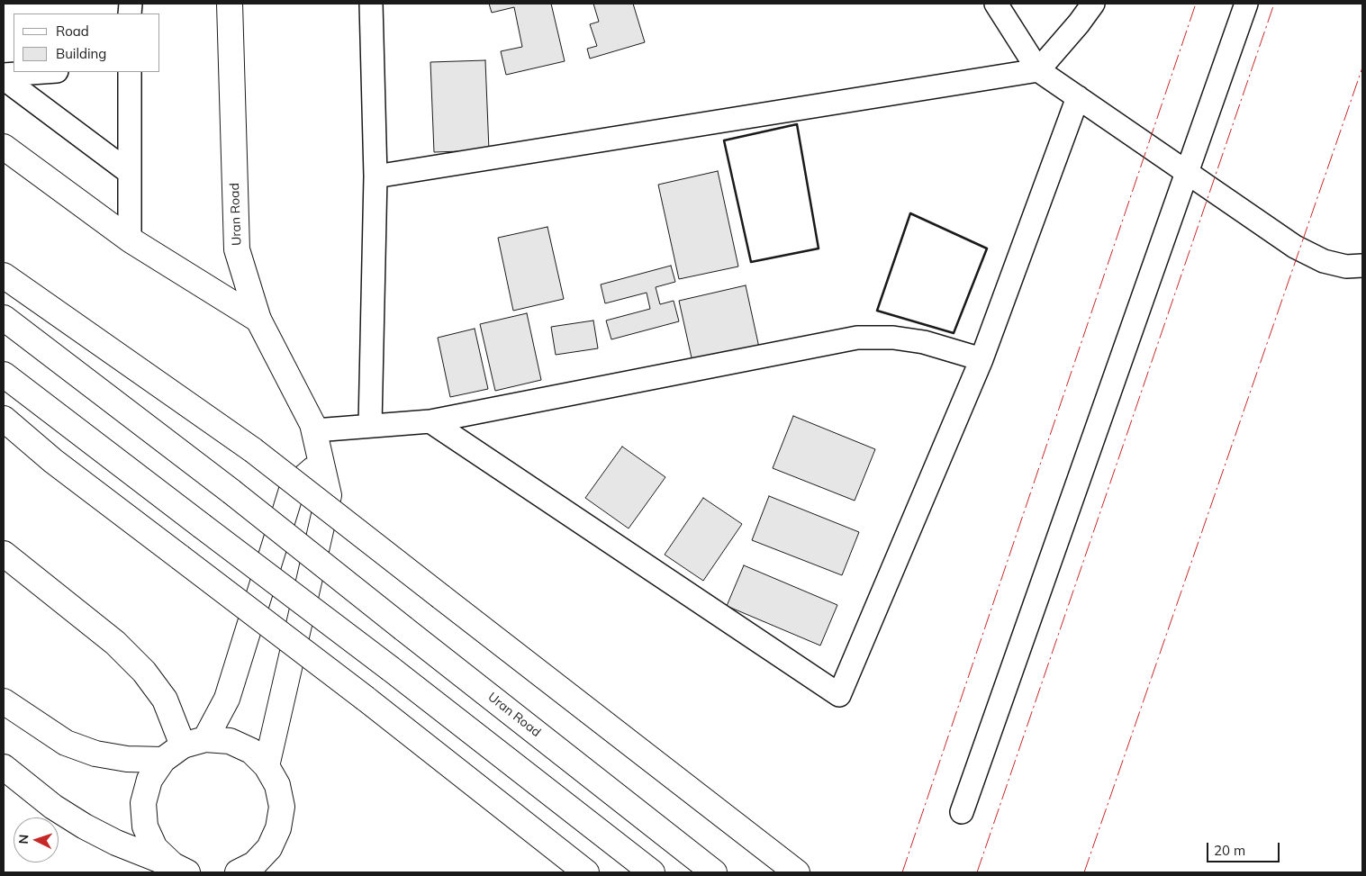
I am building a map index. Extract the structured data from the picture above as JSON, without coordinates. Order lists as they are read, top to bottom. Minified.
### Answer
{"streets":{"main road":["Uran Road"]},"legend":["Road","Building"],"scale_bar":"20 m","north":"left"}
